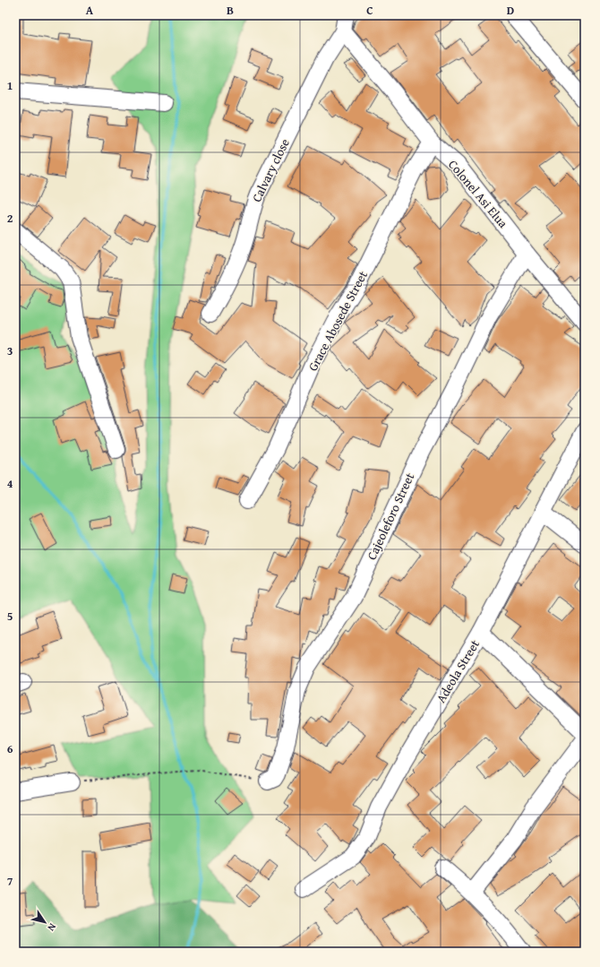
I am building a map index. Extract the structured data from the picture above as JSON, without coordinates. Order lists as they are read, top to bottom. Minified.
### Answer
{"streets":{"street":["Calvary close","Colonel Asi Elua","Grace Abosede Street","Cajeoleforo Street","Adeola Street"]},"crossings":[["Calvary close","Colonel Asi Elua"],["Colonel Asi Elua","Grace Abosede Street"],["Colonel Asi Elua","Cajeoleforo Street"]],"north":"bottom right","grid":{"columns":["A","B","C","D"],"rows":["1","2","3","4","5","6","7"]}}
